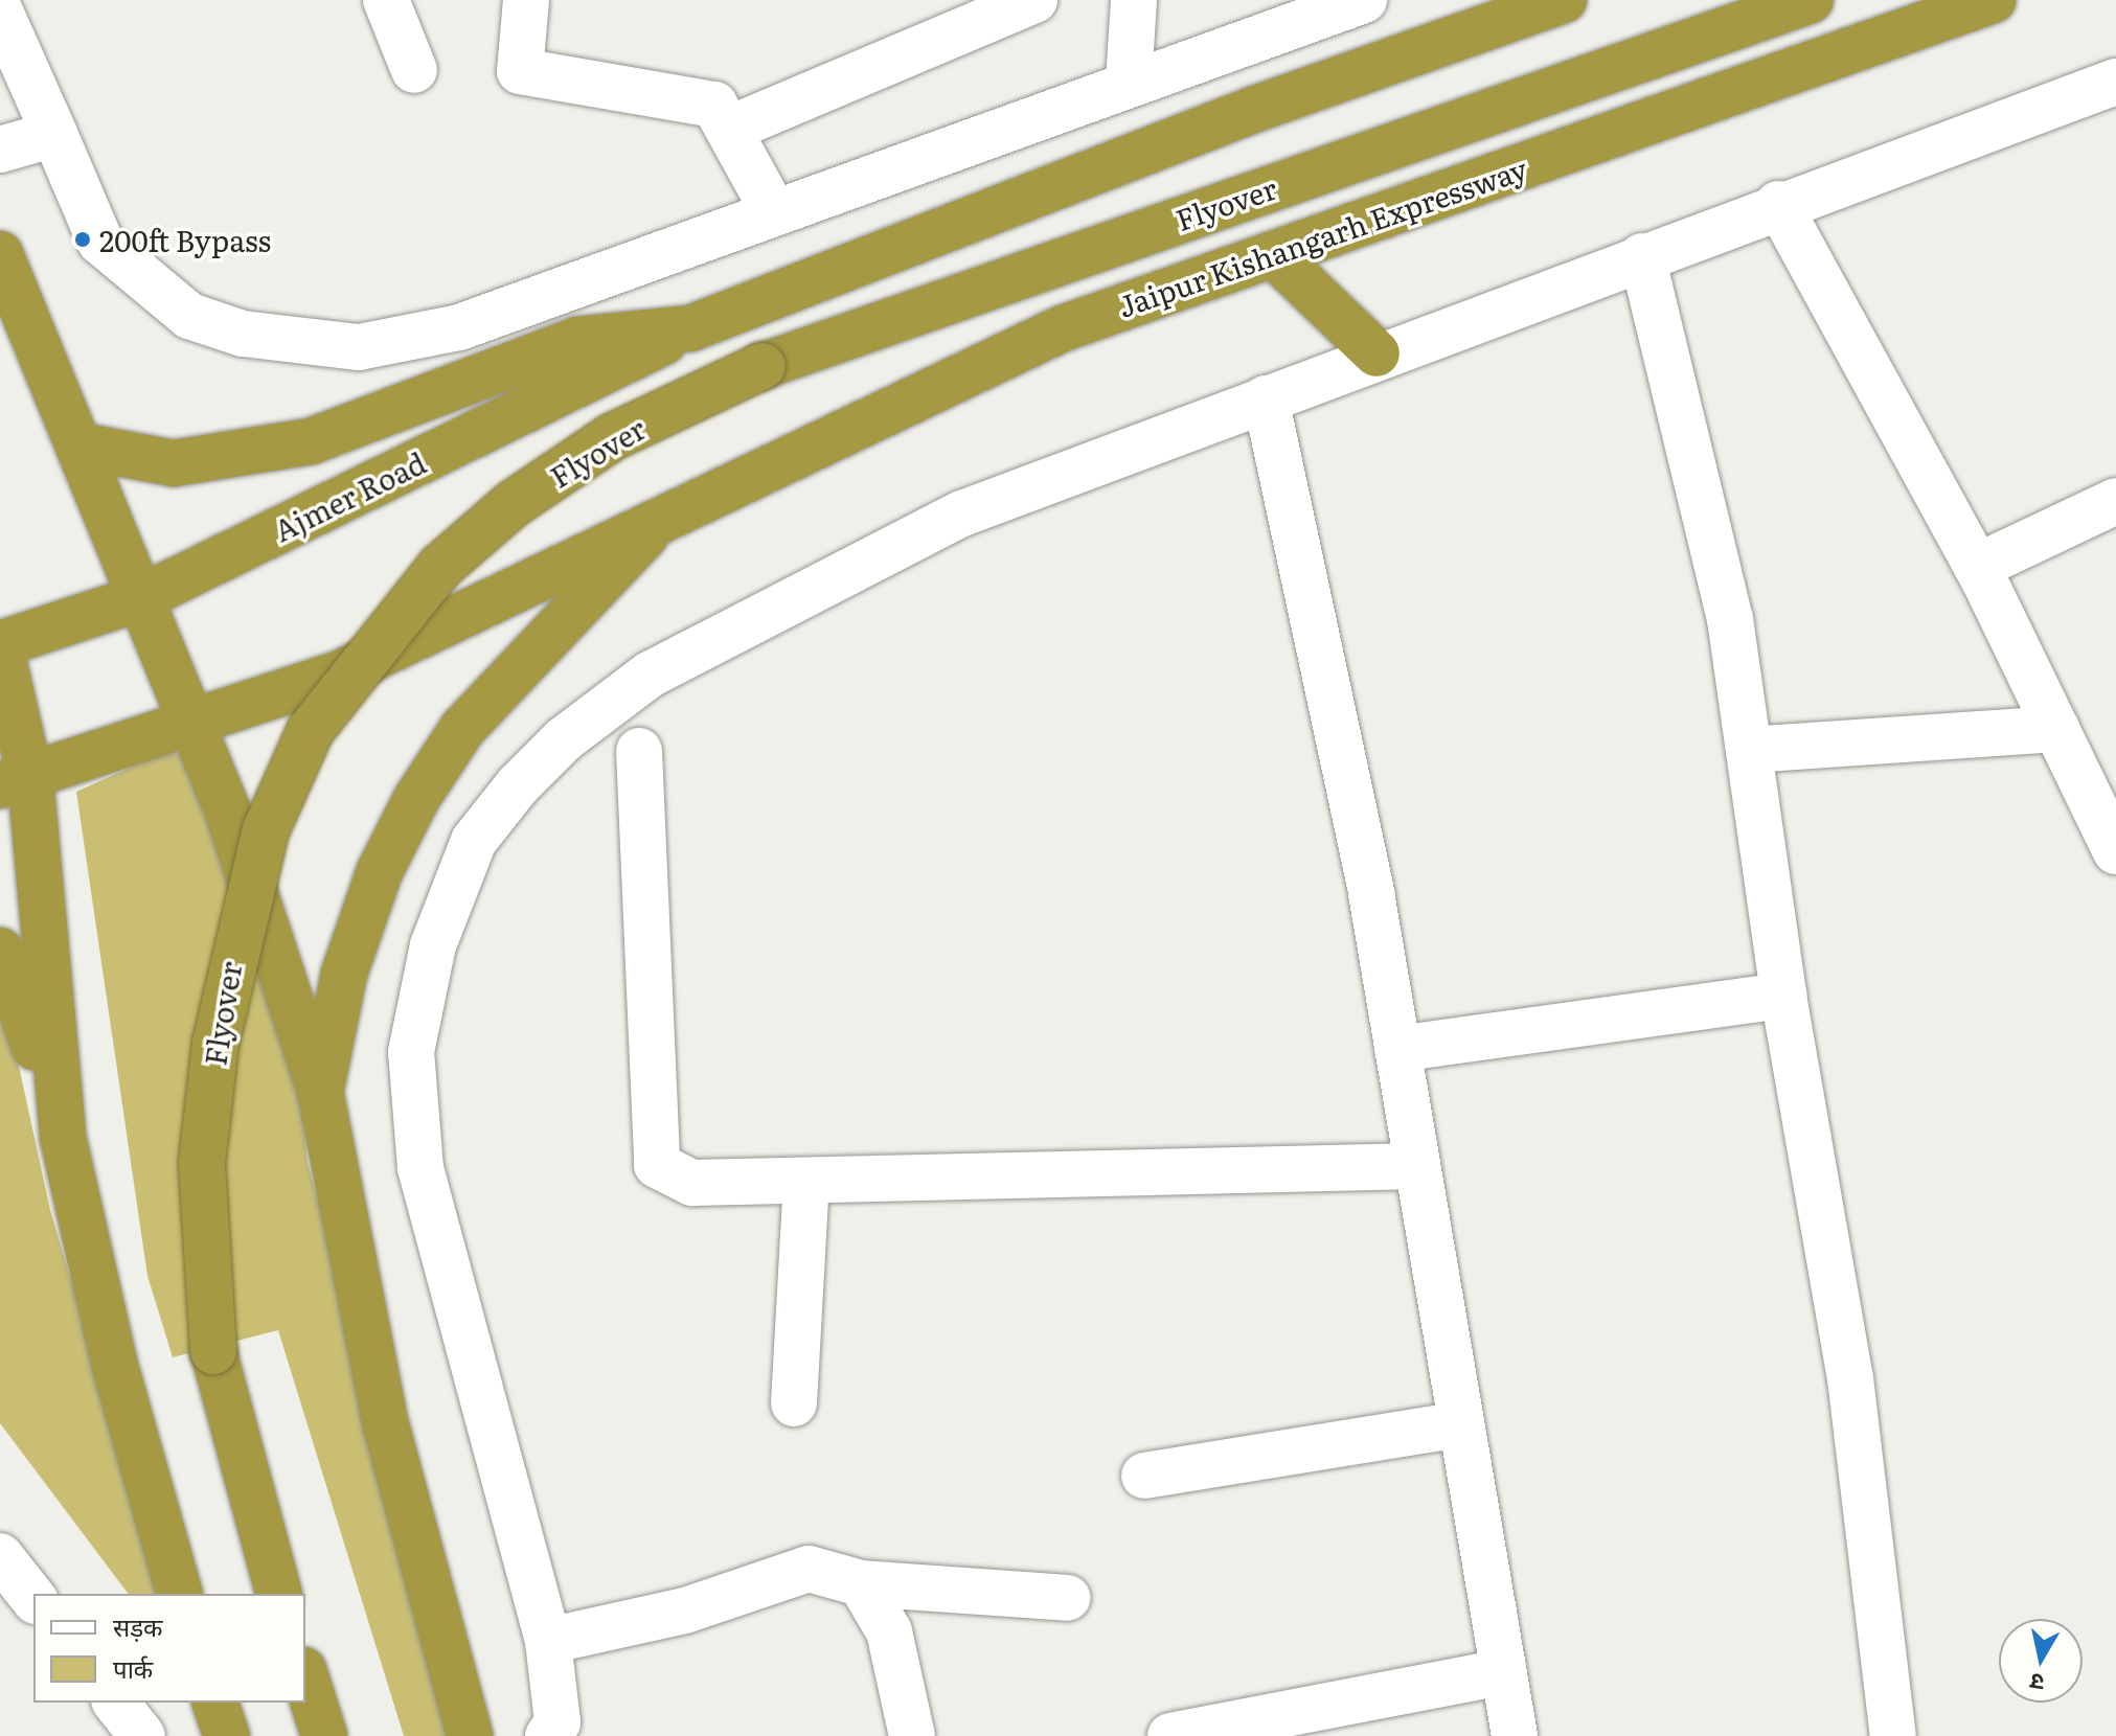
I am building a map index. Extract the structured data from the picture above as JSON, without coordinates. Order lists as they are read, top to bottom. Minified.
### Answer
{"streets":{"highway":["Flyover","Jaipur Kishangarh Expressway","Ajmer Road"]},"places":["200ft Bypass"],"legend":["सड़क","पार्क"],"north":"bottom"}
